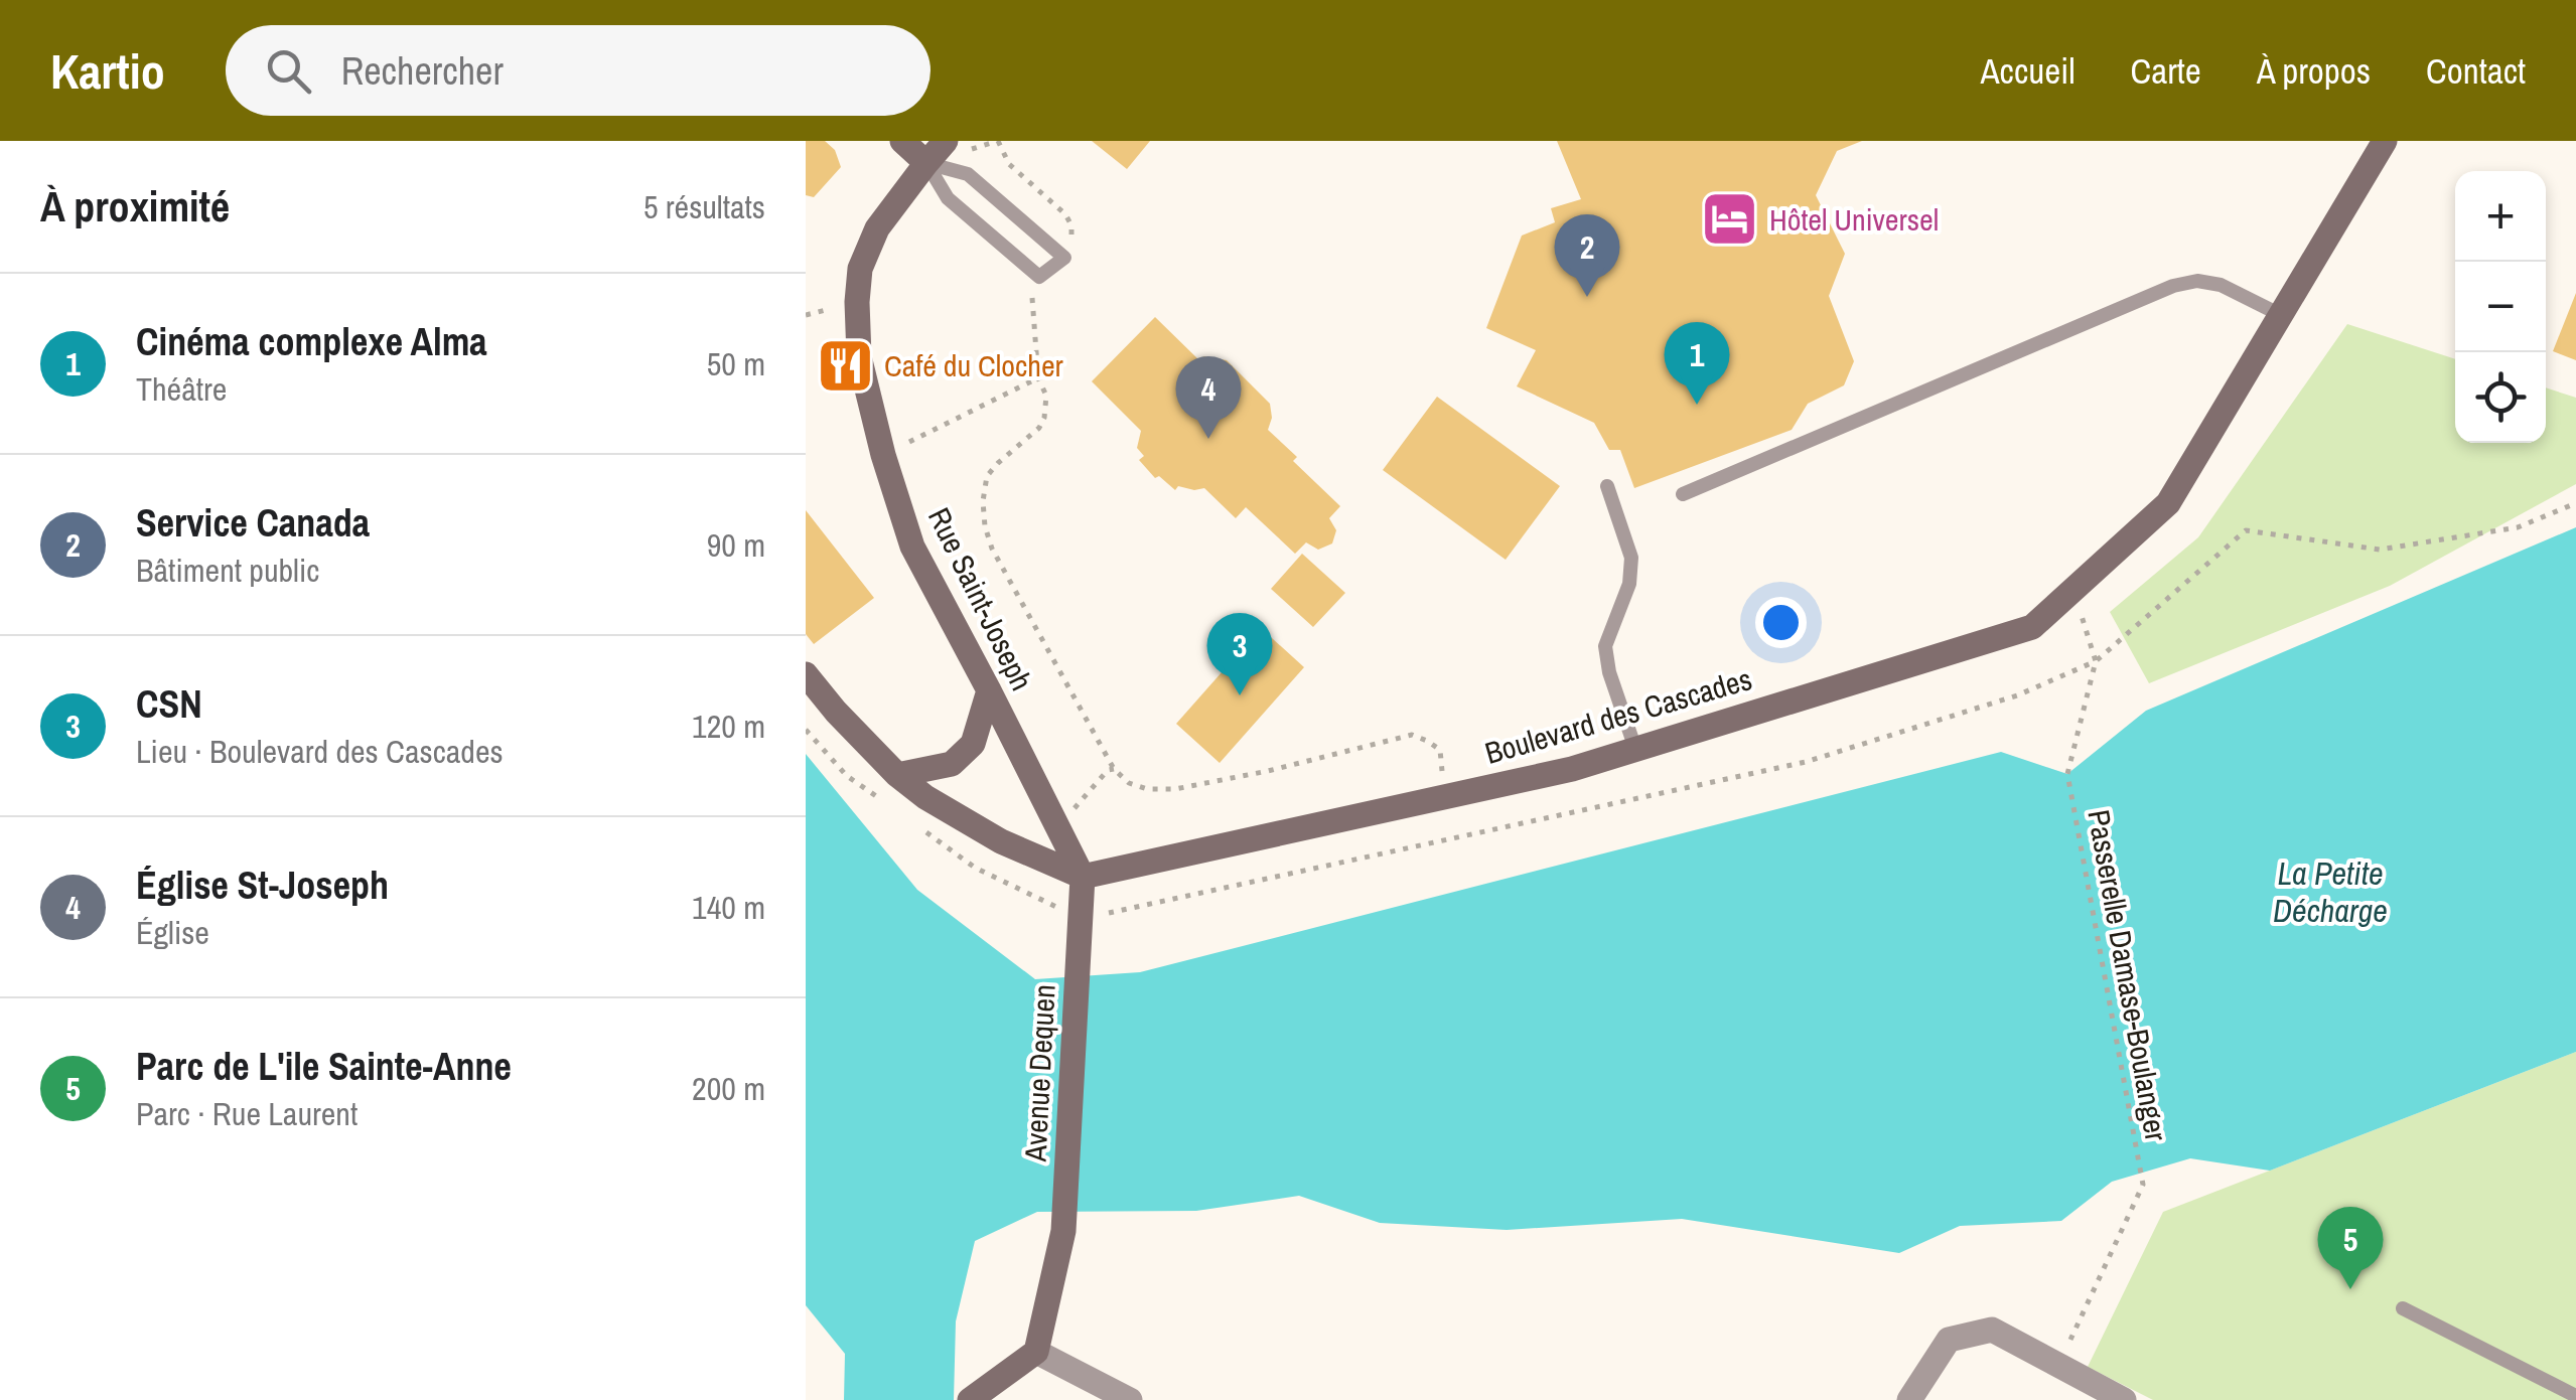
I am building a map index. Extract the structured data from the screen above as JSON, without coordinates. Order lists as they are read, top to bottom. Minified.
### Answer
{"streets":{"street":["Rue Saint-Joseph","Boulevard des Cascades","Avenue Dequen"],"path":["Passerelle Damase-Boulanger"]},"crossings":[["Rue Saint-Joseph","Boulevard des Cascades"],["Rue Saint-Joseph","Avenue Dequen"]],"water":["La Petite Décharge"],"places":{"hotel":["Hôtel Universel"],"restaurant":["Café du Clocher"]},"page":{"header":"Kartio","search":"Rechercher","nav":["Accueil","Carte","À propos","Contact"],"heading":["À proximité","5 résultats"],"map_buttons":["+","−"],"pins":["2","1","4","3","5"],"list":[{"mark":"1","name":"Cinéma complexe Alma","note":"Théâtre","value":"50 m"},{"mark":"2","name":"Service Canada","note":"Bâtiment public","value":"90 m"},{"mark":"3","name":"CSN","note":"Lieu · Boulevard des Cascades","value":"120 m"},{"mark":"4","name":"Église St-Joseph","note":"Église","value":"140 m"},{"mark":"5","name":"Parc de L'ile Sainte-Anne","note":"Parc · Rue Laurent","value":"200 m"}]}}
